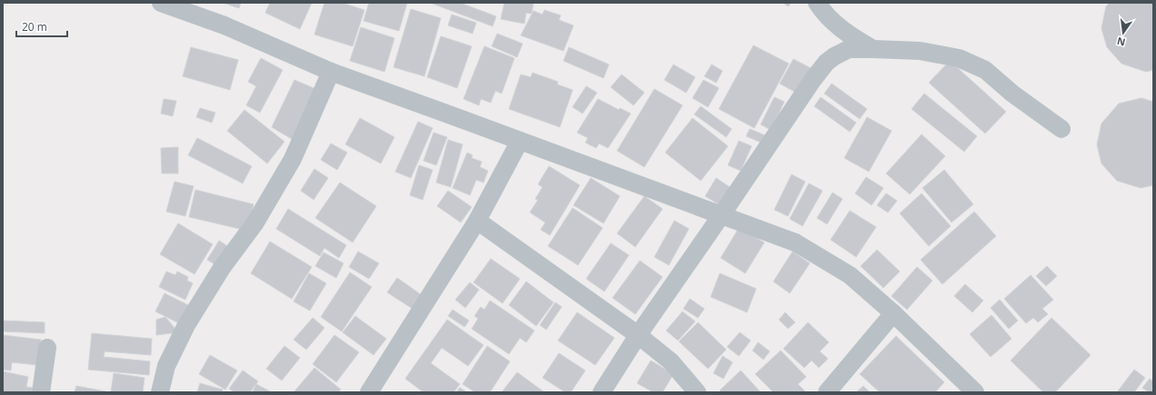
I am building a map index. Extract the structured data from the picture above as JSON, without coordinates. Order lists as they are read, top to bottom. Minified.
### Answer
{"scale_bar":"20 m","north":"bottom"}
